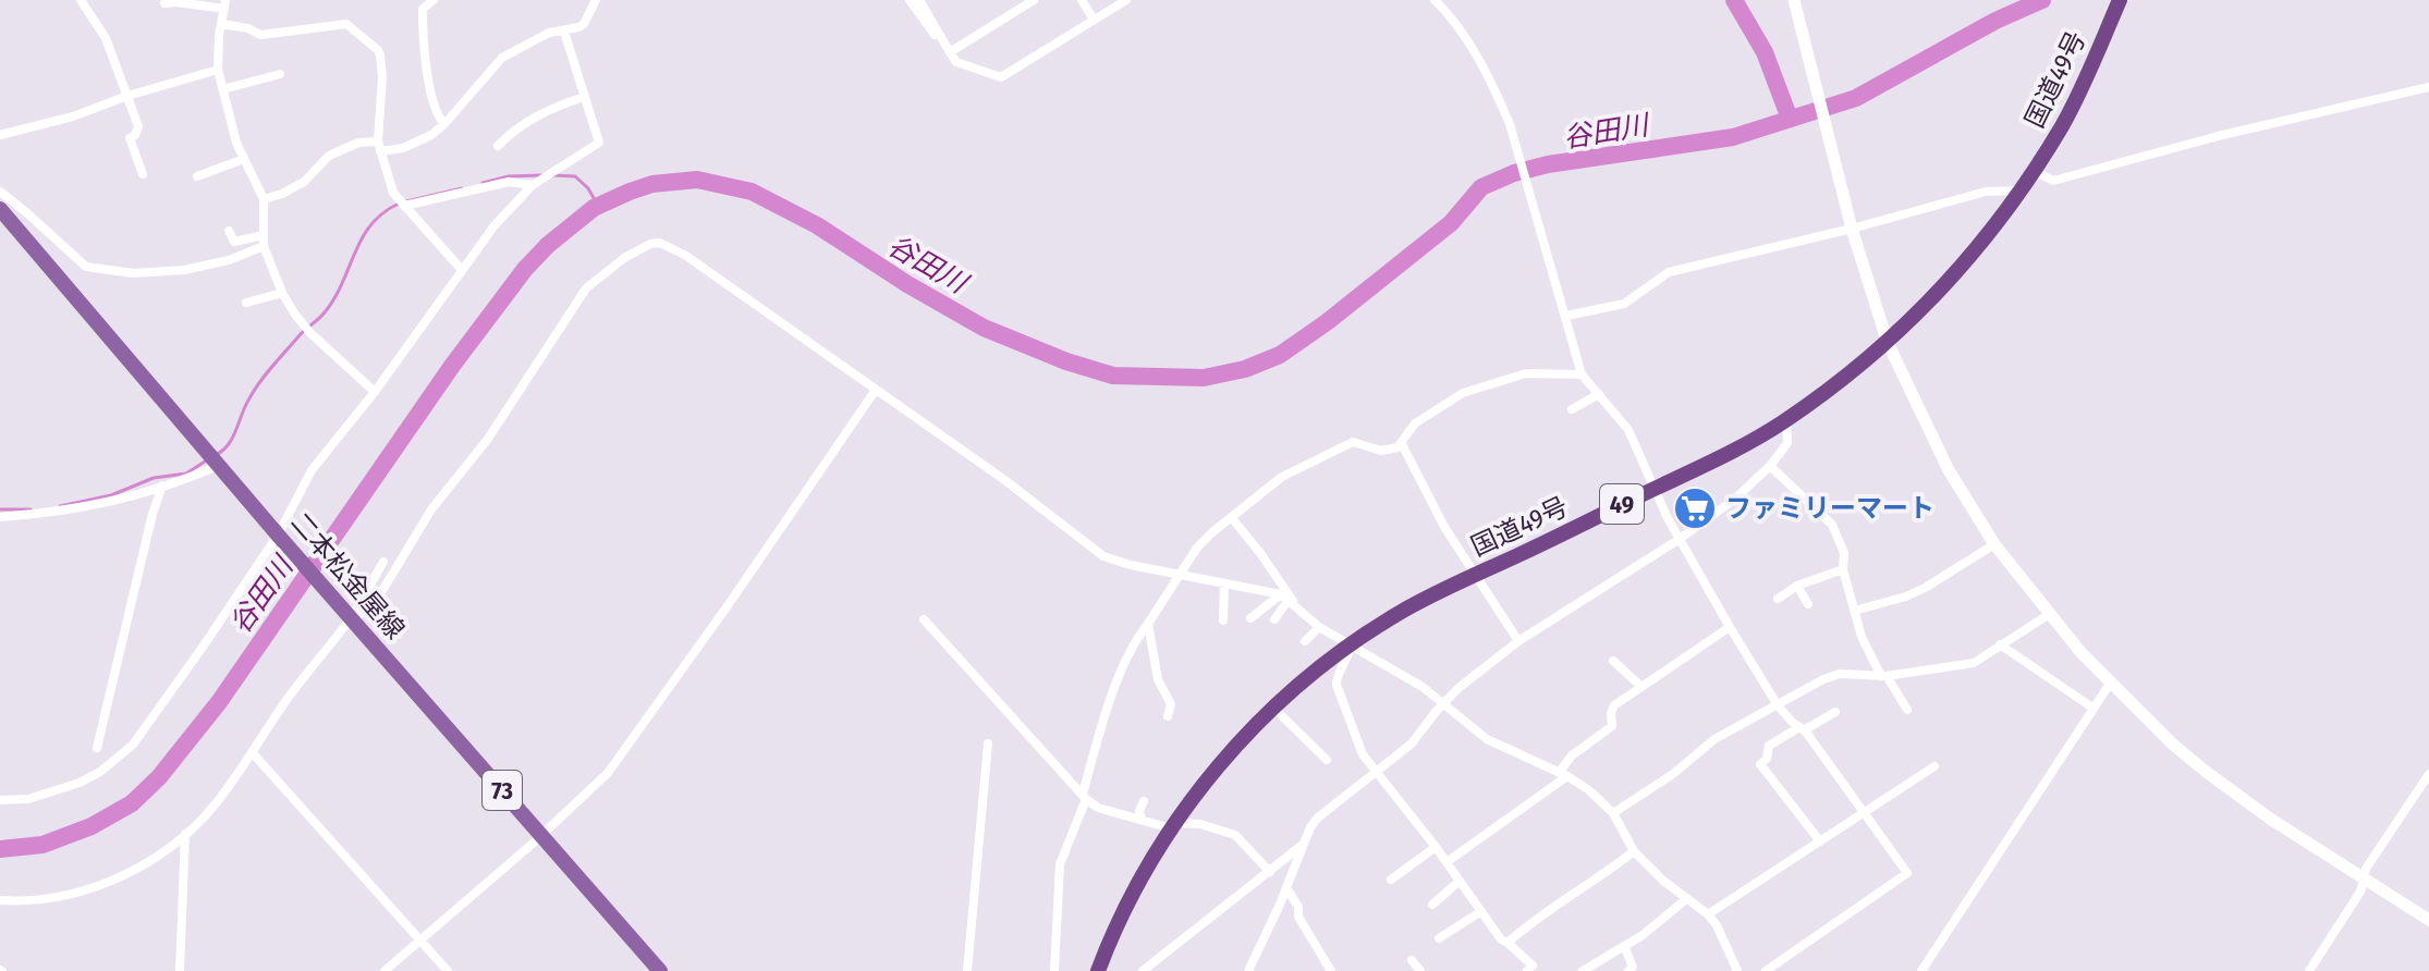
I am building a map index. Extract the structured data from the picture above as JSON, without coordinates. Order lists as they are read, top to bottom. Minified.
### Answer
{"streets":{"highway":["国道49号","49"],"main road":["二本松金屋線","73"]},"water":["谷田川"],"places":{"supermarket":["ファミリーマート"]}}
